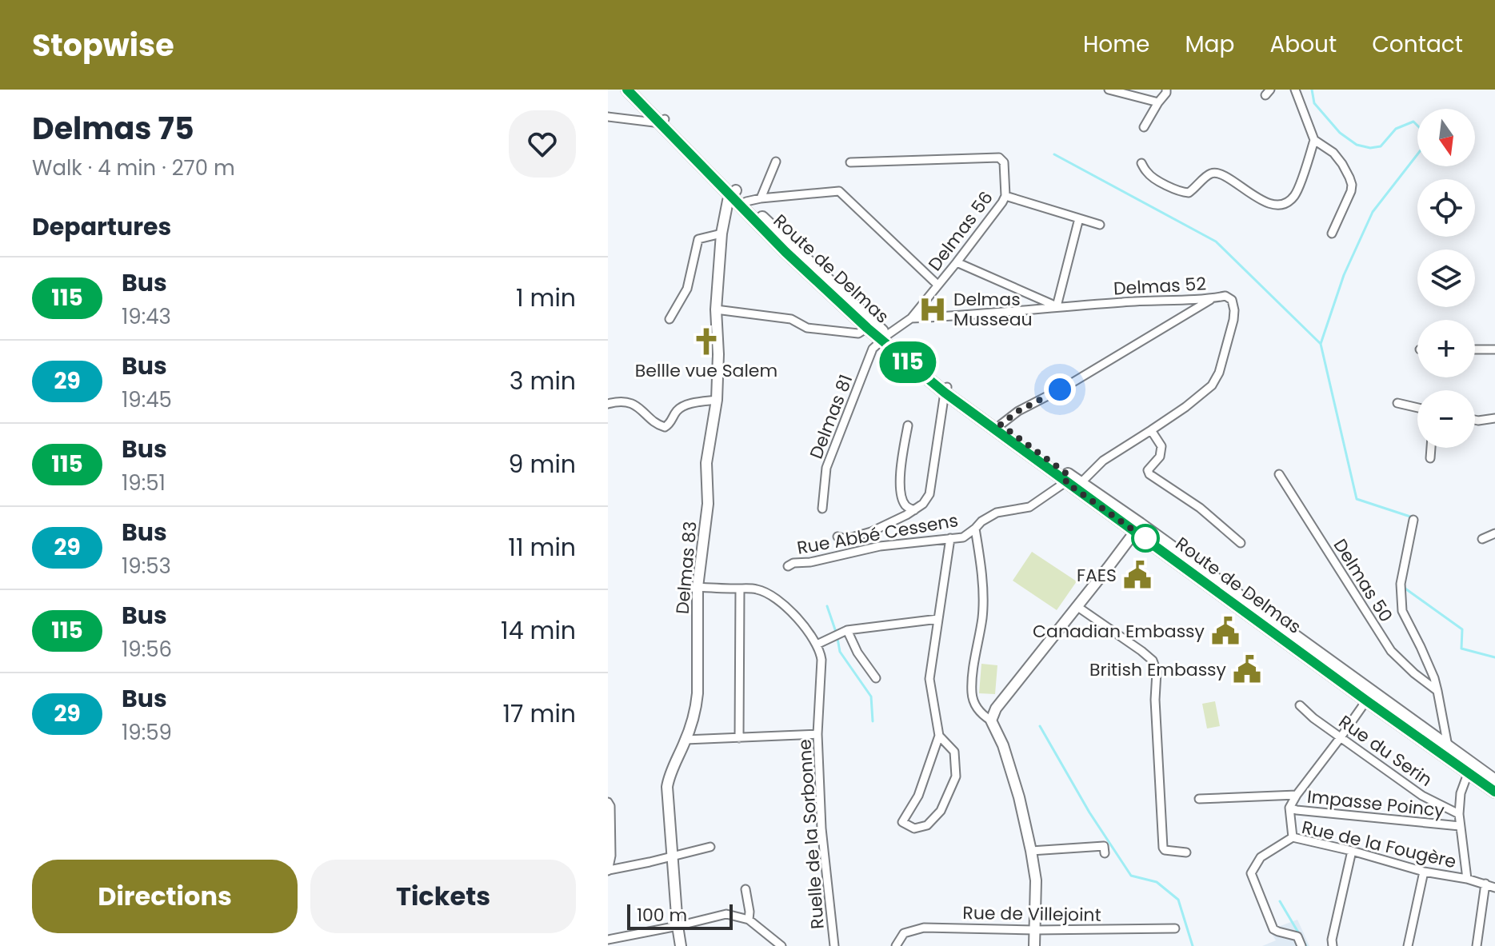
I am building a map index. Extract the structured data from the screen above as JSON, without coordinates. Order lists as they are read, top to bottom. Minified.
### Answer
{"streets":{"main road":["Route de Delmas"],"street":["Delmas 56","Delmas 52","Delmas 81","Rue Abbé Cessens","Delmas 83","Delmas 50","Rue du Serin","Impasse Poincy","Ruelle de la Sorbonne","Rue de la Fougère","Rue de Villejoint"]},"crossings":[["Delmas 56","Route de Delmas"],["Delmas 56","Delmas 52"],["Delmas 56","Delmas 81"],["Route de Delmas","Delmas 52"],["Route de Delmas","Delmas 81"],["Route de Delmas","Rue Abbé Cessens"],["Route de Delmas","Delmas 83"],["Route de Delmas","Delmas 50"]],"places":{"hospital":["Delmas Musseau"],"church":["Bellle vue Salem"],"public building":["FAES","Canadian Embassy","British Embassy"]},"lines":["bus line 115"],"scale_bar":"100 m","north":"bottom","page":{"header":"Stopwise","nav":["Home","Map","About","Contact"],"heading":[["Delmas 75","Walk · 4 min · 270 m"],"Departures"],"on_map":"115","map_buttons":["+","−"],"list":[{"mark":"115","name":"Bus","note":"19:43","value":"1 min"},{"mark":"29","name":"Bus","note":"19:45","value":"3 min"},{"mark":"115","name":"Bus","note":"19:51","value":"9 min"},{"mark":"29","name":"Bus","note":"19:53","value":"11 min"},{"mark":"115","name":"Bus","note":"19:56","value":"14 min"},{"mark":"29","name":"Bus","note":"19:59","value":"17 min"}],"buttons":["Directions","Tickets"],"scale":"100 m"}}
